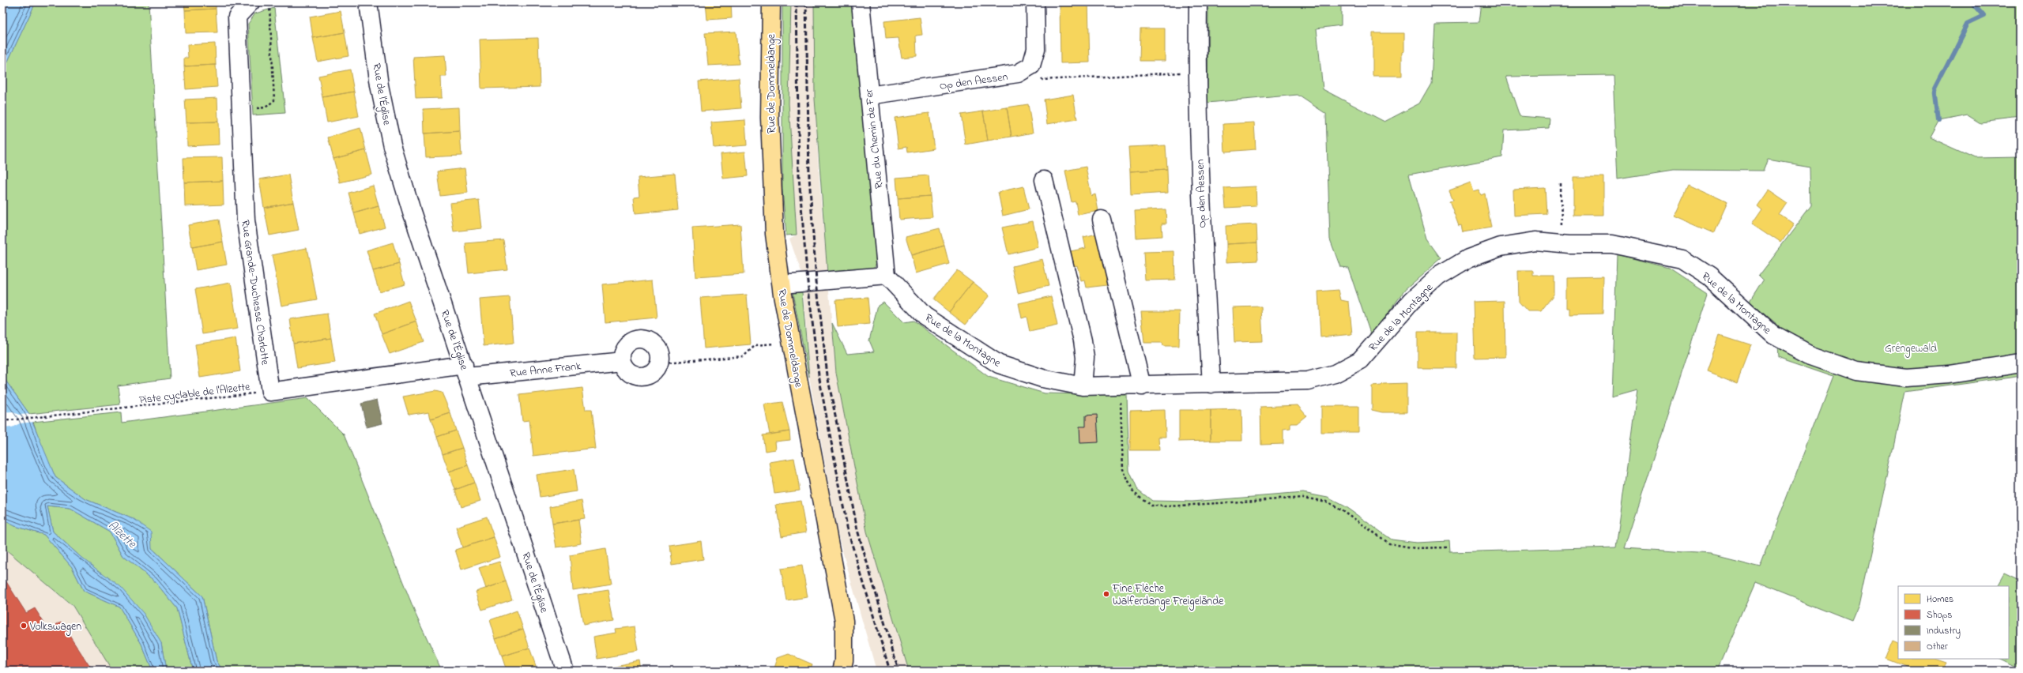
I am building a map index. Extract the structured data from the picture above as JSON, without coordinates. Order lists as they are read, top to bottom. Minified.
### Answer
{"streets":{"main road":["Rue de Dommeldange"],"street":["Op den Aessen","Rue de l'Église","Rue du Chemin de Fer","Rue Grande-Duchesse Charlotte","Rue de la Montagne","Rue Anne Frank"],"path":["Piste cyclable de l'Alzette"]},"crossings":[["Op den Aessen","Rue du Chemin de Fer"],["Op den Aessen","Rue de la Montagne"],["Rue de l'Église","Rue Anne Frank"],["Rue du Chemin de Fer","Rue de la Montagne"],["Rue Grande-Duchesse Charlotte","Piste cyclable de l'Alzette"]],"water":["Alzette"],"parks":["Gréngewald"],"places":["Fine Flèche Walferdange Freigelände","Volkswagen"],"legend":["Homes","Shops","Industry","Other"]}
